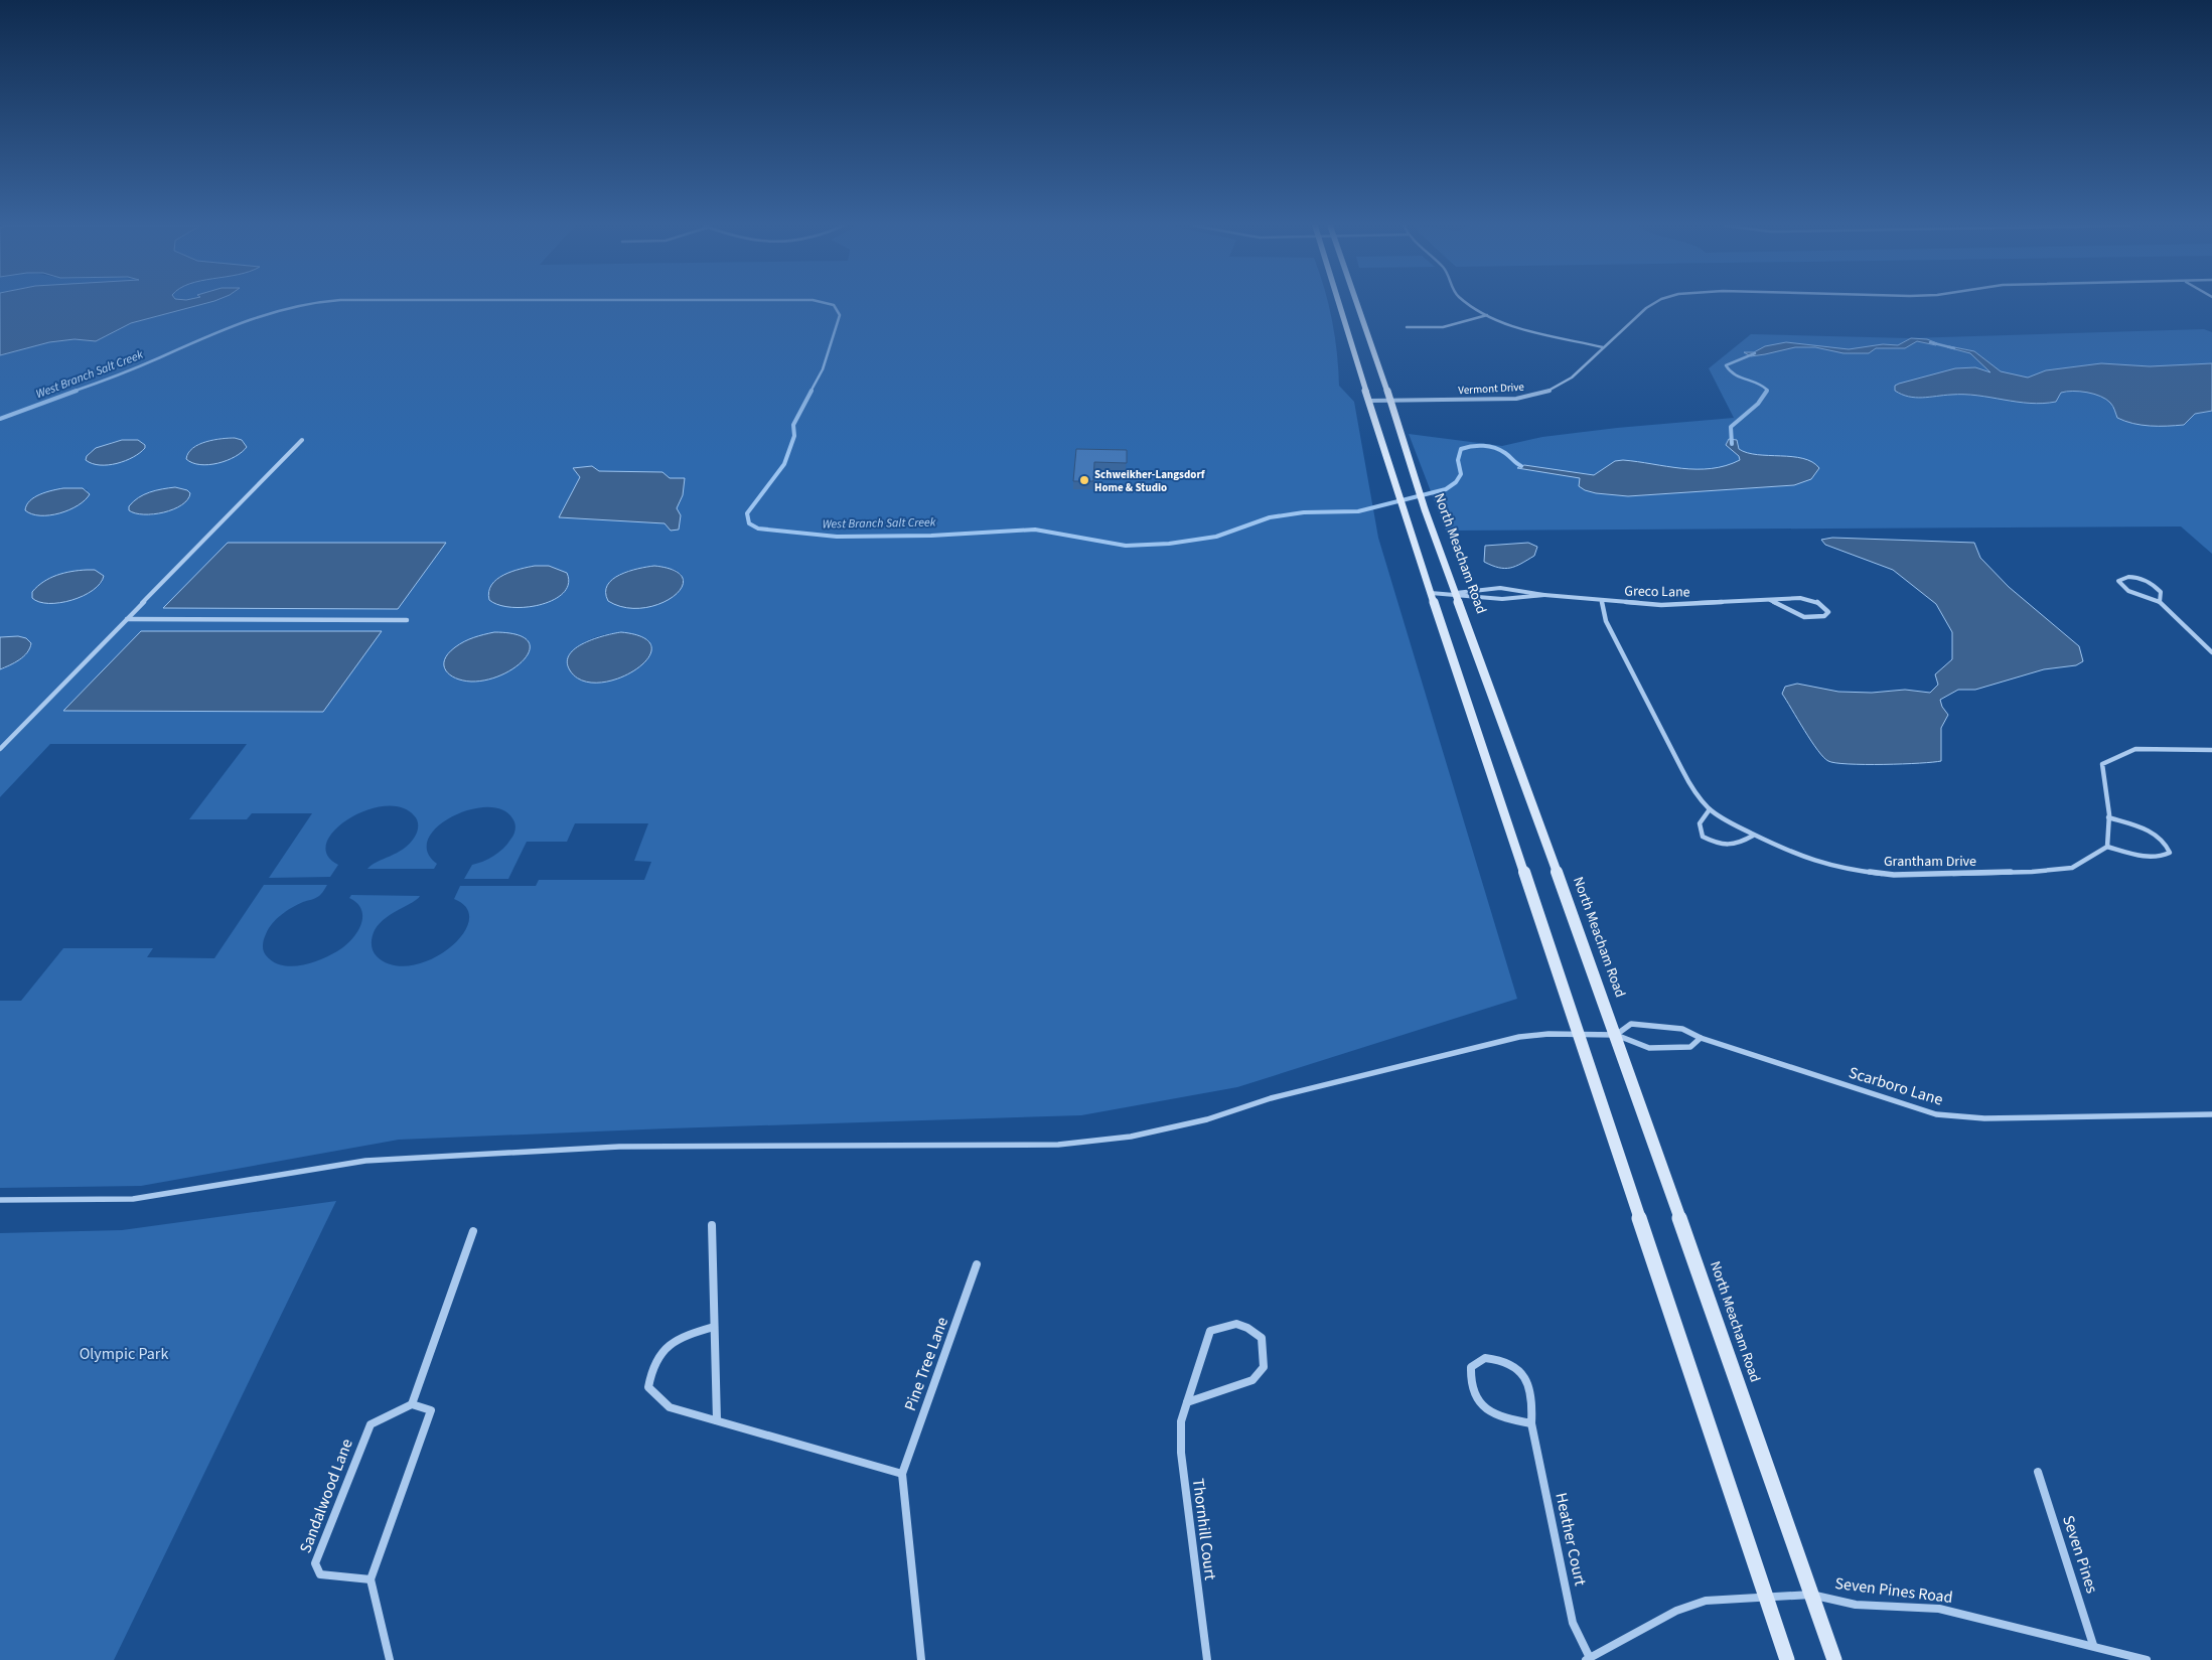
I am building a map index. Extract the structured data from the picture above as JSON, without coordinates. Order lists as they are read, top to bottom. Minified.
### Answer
{"streets":{"main road":["North Meacham Road"],"street":["Vermont Drive","Greco Lane","Grantham Drive","Scarboro Lane","Pine Tree Lane","Sandalwood Lane","Thornhill Court","Heather Court","Seven Pines","Seven Pines Road"]},"crossings":[["Vermont Drive","North Meacham Road"],["North Meacham Road","Greco Lane"],["North Meacham Road","Scarboro Lane"],["North Meacham Road","Seven Pines Road"],["Greco Lane","Grantham Drive"],["Heather Court","Seven Pines Road"],["Seven Pines","Seven Pines Road"]],"water":["West Branch Salt Creek"],"parks":["Olympic Park"],"places":["Schweikher-Langsdorf Home & Studio"]}
